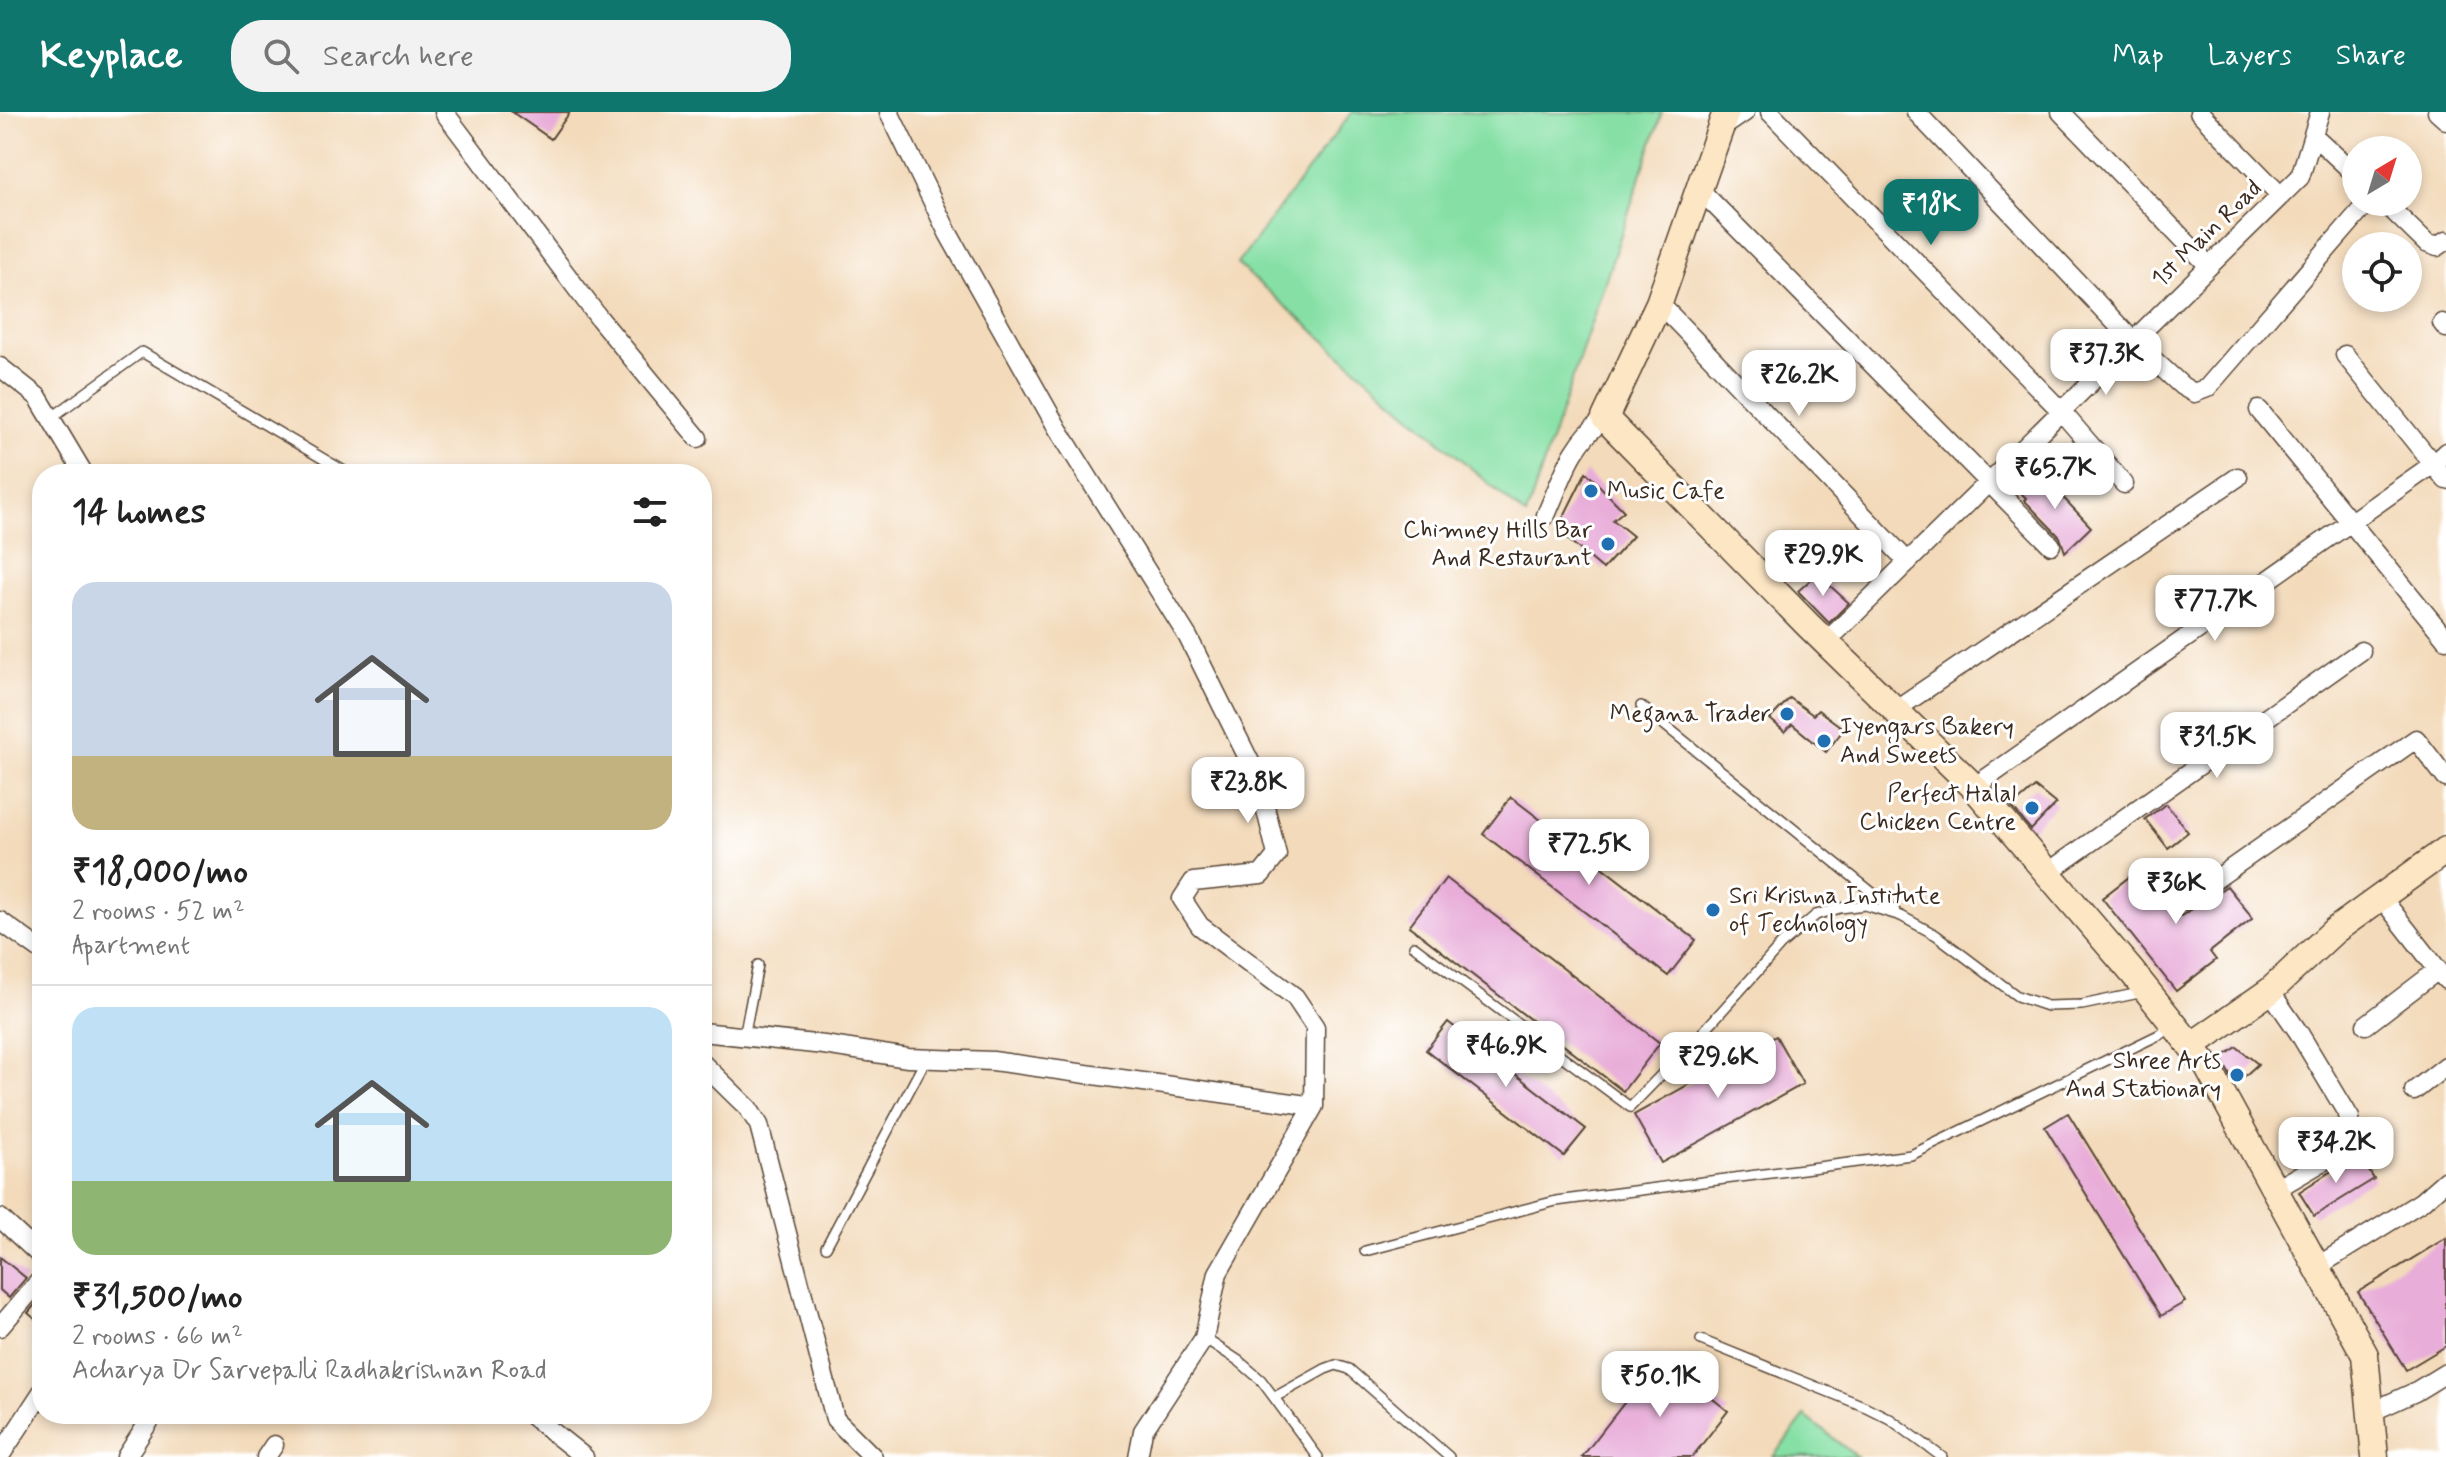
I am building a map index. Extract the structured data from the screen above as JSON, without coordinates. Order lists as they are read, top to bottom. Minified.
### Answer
{"streets":{"street":["1st Main Road"]},"places":["Music Cafe","Chimney Hills Bar And Restaurant","Megana Trader","Iyengars Bakery And Sweets","Perfect Halal Chicken Centre","Sri Krishna Institute of Technology","Shree Arts And Stationary"],"north":"top right","page":{"header":"Keyplace","search":"Search here","nav":["Map","Layers","Share"],"price":["₹18K","₹37.3K","₹26.2K","₹65.7K","₹29.9K","₹77.7K","₹31.5K","₹23.8K","₹72.5K","₹36K","₹46.9K","₹29.6K","₹34.2K","₹50.1K"],"heading":"14 homes","list":[{"name":"₹18,000/mo","note":"2 rooms · 52 m² · Apartment"},{"name":"₹31,500/mo","note":"2 rooms · 66 m² · Acharya Dr Sarvepalli Radhakrishnan Road"}]}}
